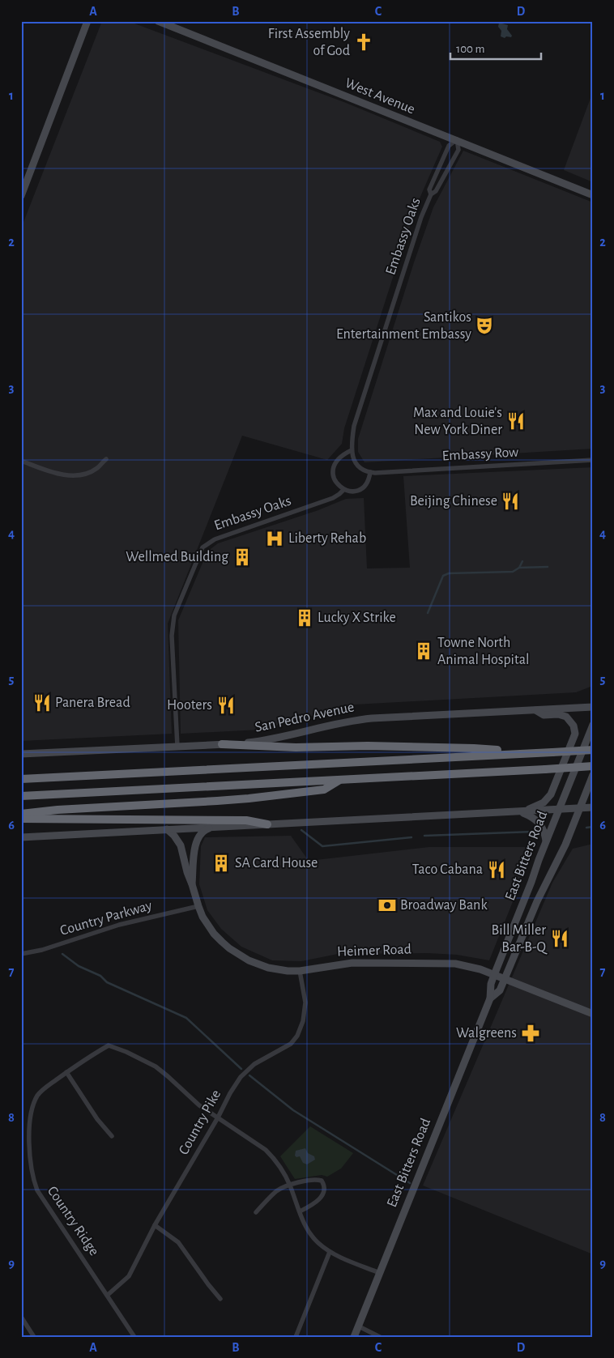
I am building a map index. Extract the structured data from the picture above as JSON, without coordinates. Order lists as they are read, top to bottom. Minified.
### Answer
{"streets":{"main road":["West Avenue","San Pedro Avenue","East Bitters Road","Heimer Road"],"street":["Embassy Oaks","Embassy Row","Country Parkway","Country Pike","Country Ridge"]},"crossings":[["West Avenue","Embassy Oaks"],["Embassy Oaks","San Pedro Avenue"],["East Bitters Road","Heimer Road"],["Country Parkway","Heimer Road"],["Heimer Road","Country Pike"],["Country Pike","Country Ridge"]],"places":{"church":["First Assembly of God"],"theatre":["Santikos Entertainment Embassy"],"restaurant":["Max and Louie's New York Diner","Beijing Chinese","Panera Bread","Hooters","Taco Cabana","Bill Miller Bar-B-Q"],"hospital":["Liberty Rehab"],"building":["Wellmed Building","Lucky X Strike","Towne North Animal Hospital","SA Card House"],"bank":["Broadway Bank"],"pharmacy":["Walgreens"]},"scale_bar":"100 m","grid":{"columns":["A","B","C","D"],"rows":["1","2","3","4","5","6","7","8","9"]}}
